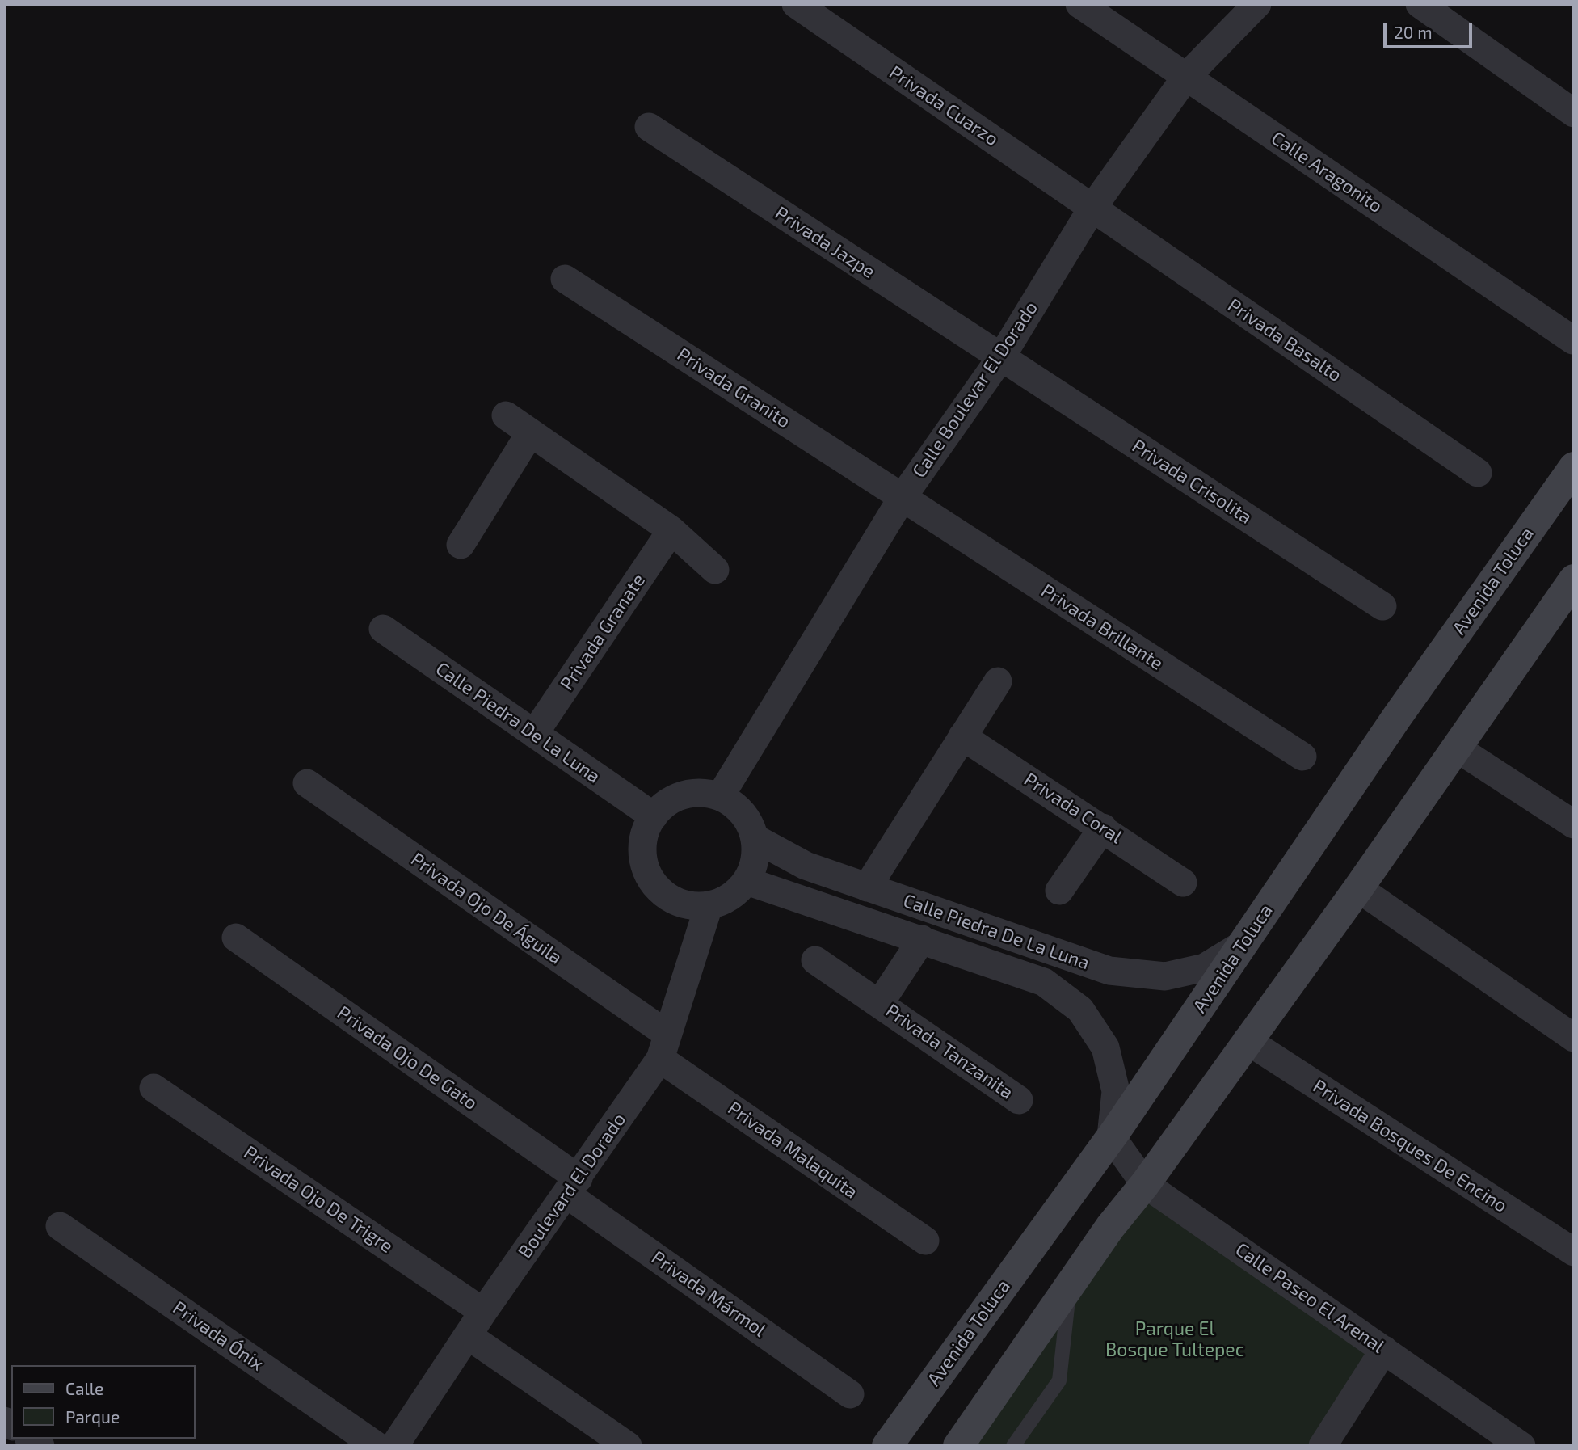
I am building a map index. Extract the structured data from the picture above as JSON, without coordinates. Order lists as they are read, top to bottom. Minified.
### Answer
{"streets":{"main road":["Avenida Toluca"],"street":["Privada Cuarzo","Calle Aragonito","Privada Jazpe","Privada Basalto","Privada Granito","Calle Boulevar El Dorado","Privada Crisolita","Privada Brillante","Privada Granate","Calle Piedra De La Luna","Privada Coral","Privada Ojo De Águila","Privada Tanzanita","Privada Ojo De Gato","Privada Bosques De Encino","Privada Malaquita","Boulevard El Dorado","Privada Ojo De Trigre","Privada Mármol","Calle Paseo El Arenal","Privada Ónix"]},"crossings":[["Privada Cuarzo","Privada Basalto"],["Privada Cuarzo","Calle Boulevar El Dorado"],["Calle Aragonito","Calle Boulevar El Dorado"],["Privada Jazpe","Calle Boulevar El Dorado"],["Privada Jazpe","Privada Crisolita"],["Privada Basalto","Calle Boulevar El Dorado"],["Privada Granito","Calle Boulevar El Dorado"],["Privada Granito","Privada Brillante"],["Calle Boulevar El Dorado","Privada Crisolita"],["Calle Boulevar El Dorado","Privada Brillante"],["Calle Boulevar El Dorado","Calle Piedra De La Luna"],["Calle Boulevar El Dorado","Boulevard El Dorado"],["Avenida Toluca","Calle Piedra De La Luna"],["Avenida Toluca","Calle Paseo El Arenal"],["Privada Granate","Calle Piedra De La Luna"],["Calle Piedra De La Luna","Privada Tanzanita"],["Calle Piedra De La Luna","Boulevard El Dorado"],["Calle Piedra De La Luna","Calle Paseo El Arenal"],["Privada Ojo De Águila","Privada Malaquita"],["Privada Ojo De Águila","Boulevard El Dorado"],["Privada Ojo De Gato","Boulevard El Dorado"],["Privada Ojo De Gato","Privada Mármol"],["Privada Malaquita","Boulevard El Dorado"],["Boulevard El Dorado","Privada Ojo De Trigre"],["Boulevard El Dorado","Privada Mármol"]],"parks":["Parque El Bosque Tultepec"],"legend":["Calle","Parque"],"scale_bar":"20 m"}
